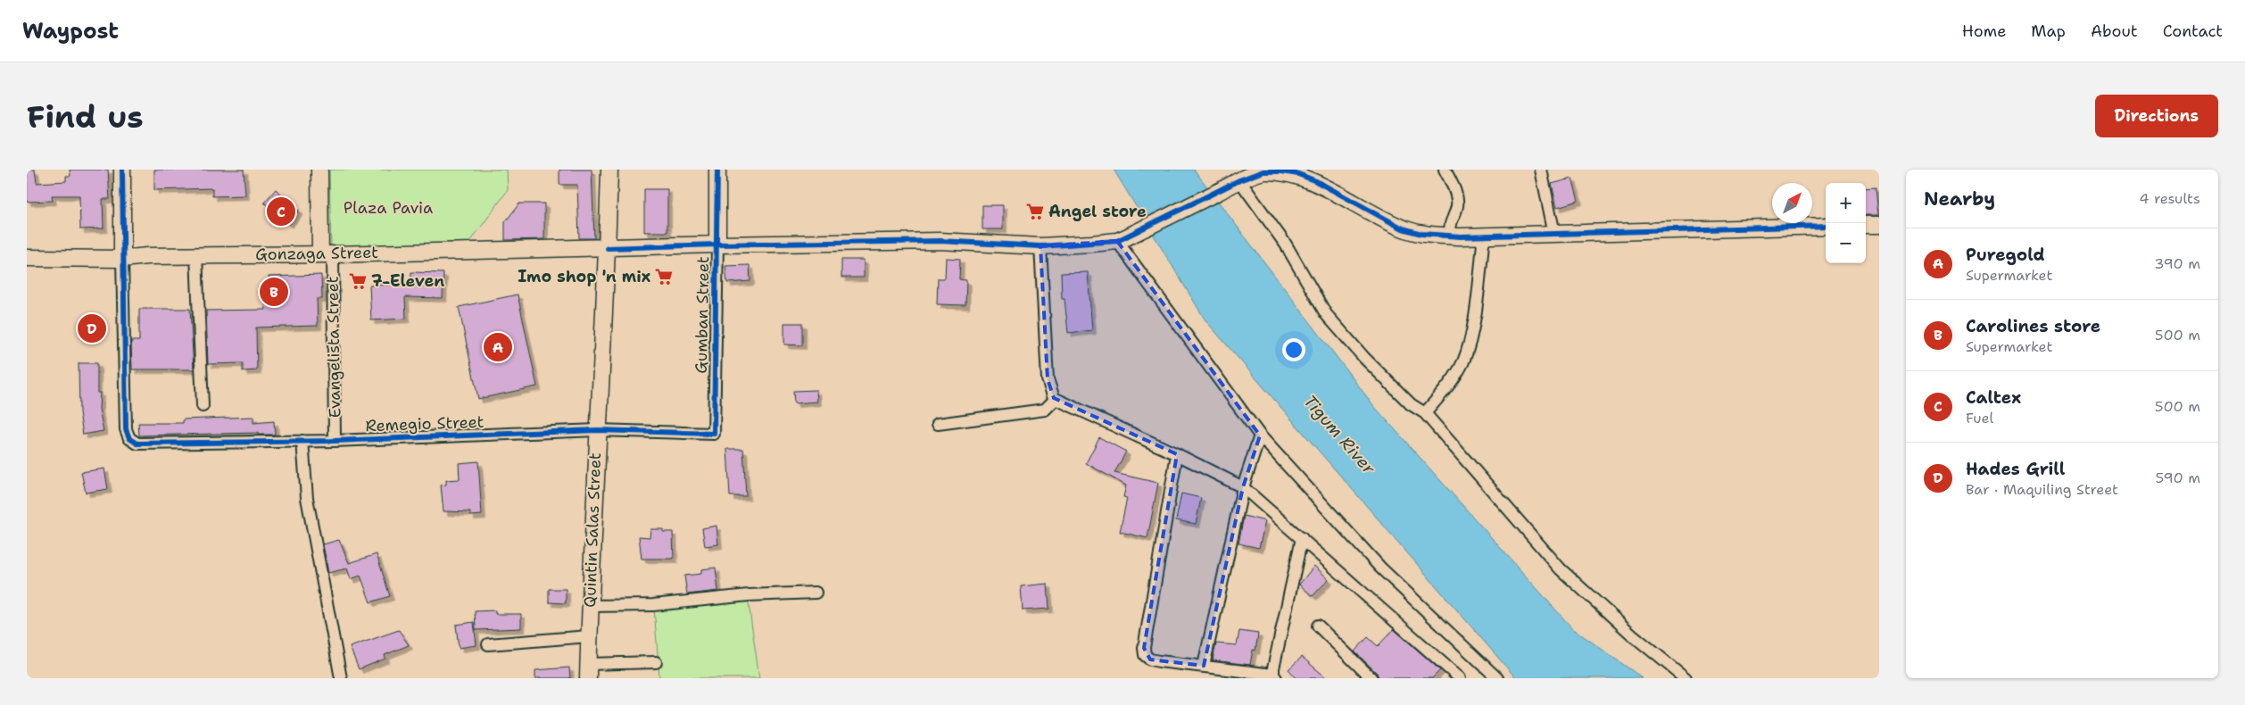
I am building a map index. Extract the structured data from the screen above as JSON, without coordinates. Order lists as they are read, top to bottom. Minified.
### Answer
{"streets":{"street":["Gonzaga Street","Gumban Street","Evangelista Street","Remegio Street","Quintin Salas Street"]},"crossings":[["Gonzaga Street","Gumban Street"],["Gonzaga Street","Evangelista Street"],["Gonzaga Street","Remegio Street"],["Gonzaga Street","Quintin Salas Street"],["Gumban Street","Remegio Street"],["Evangelista Street","Remegio Street"],["Remegio Street","Quintin Salas Street"]],"water":["Tigum River"],"parks":["Plaza Pavia"],"places":{"supermarket":["Angel store","Imo shop 'n mix","7-Eleven"]},"north":"top right","page":{"header":"Waypost","nav":["Home","Map","About","Contact"],"buttons":"Directions","title":"Find us","heading":["Nearby","4 results"],"map_buttons":["+","−"],"pins":["C","B","D","A"],"list":[{"mark":"A","name":"Puregold","note":"Supermarket","value":"390 m"},{"mark":"B","name":"Carolines store","note":"Supermarket","value":"500 m"},{"mark":"C","name":"Caltex","note":"Fuel","value":"500 m"},{"mark":"D","name":"Hades Grill","note":"Bar · Maquiling Street","value":"590 m"}]}}
